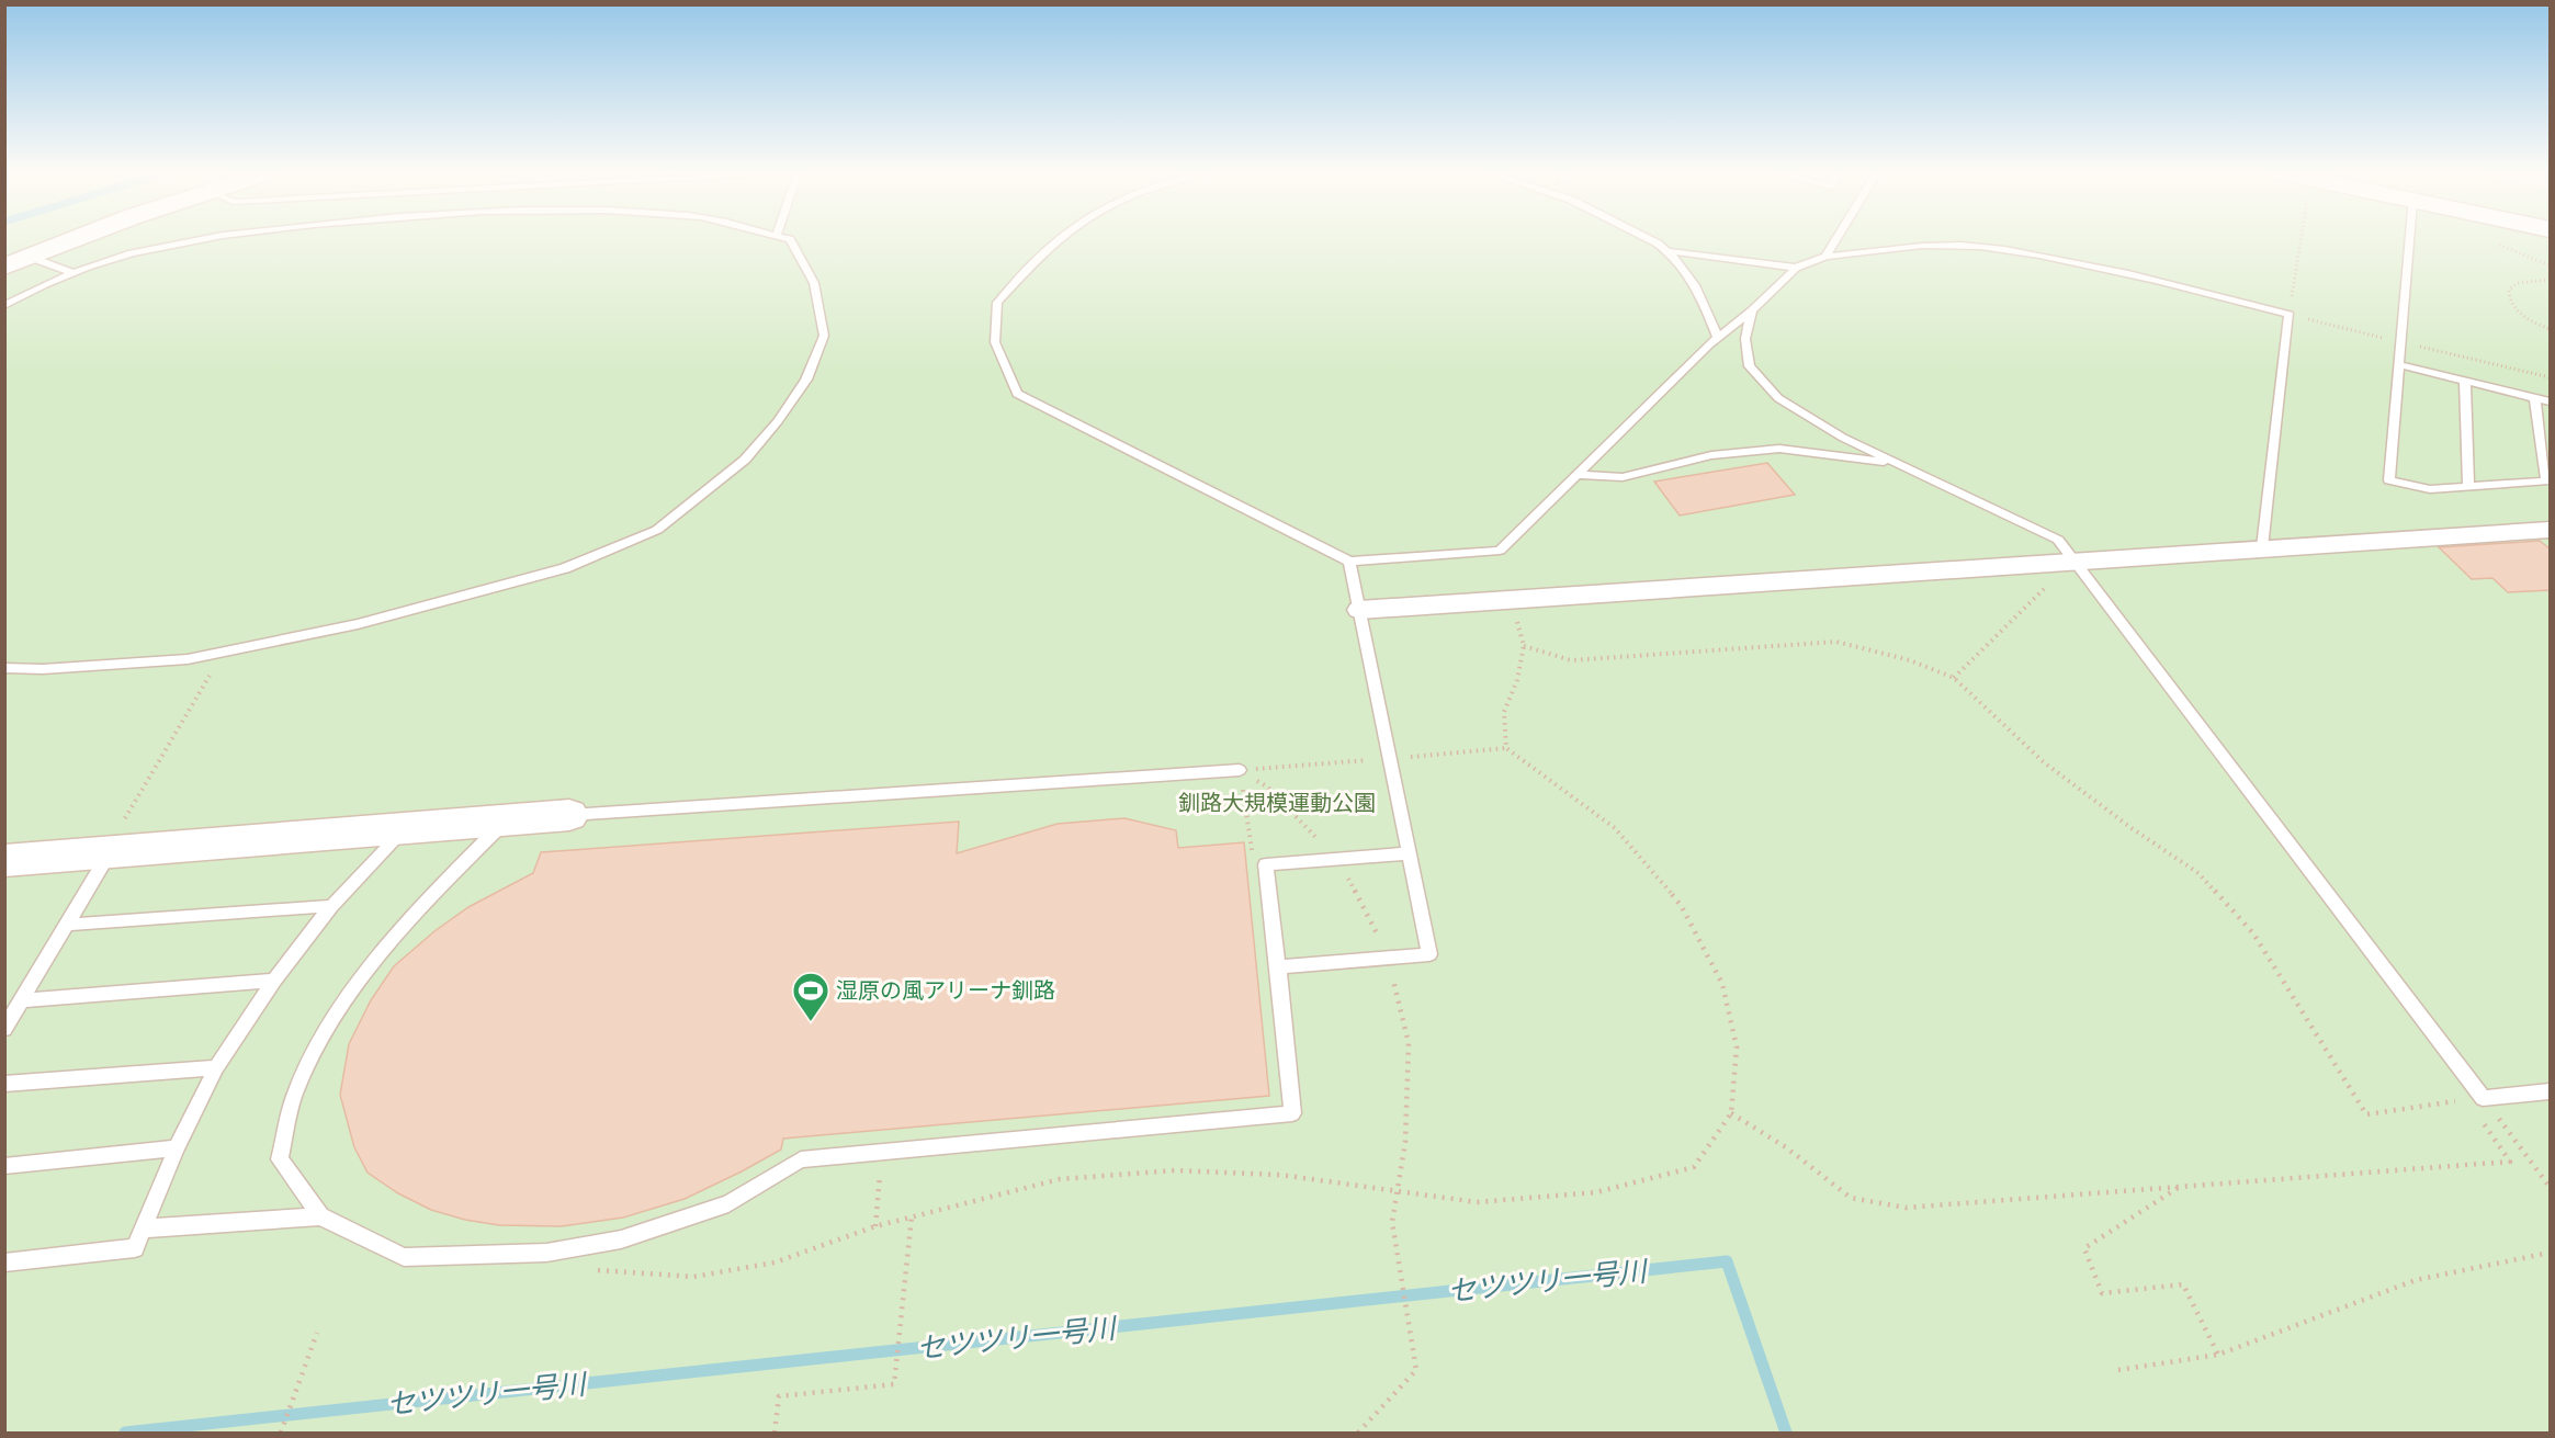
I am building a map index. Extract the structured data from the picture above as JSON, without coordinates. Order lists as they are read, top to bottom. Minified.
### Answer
{"water":["セツツリ一号川"],"parks":["釧路大規模運動公園"],"places":{"sports":["湿原の風アリーナ釧路"]}}
